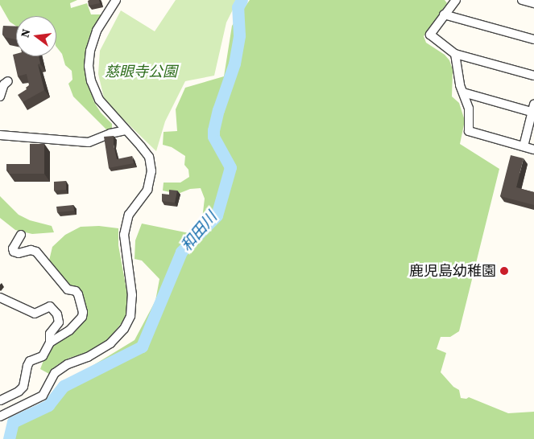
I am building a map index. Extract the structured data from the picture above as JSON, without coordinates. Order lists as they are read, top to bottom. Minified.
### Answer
{"water":["和田川"],"parks":["慈眼寺公園"],"places":["鹿児島幼稚園"],"north":"left"}
